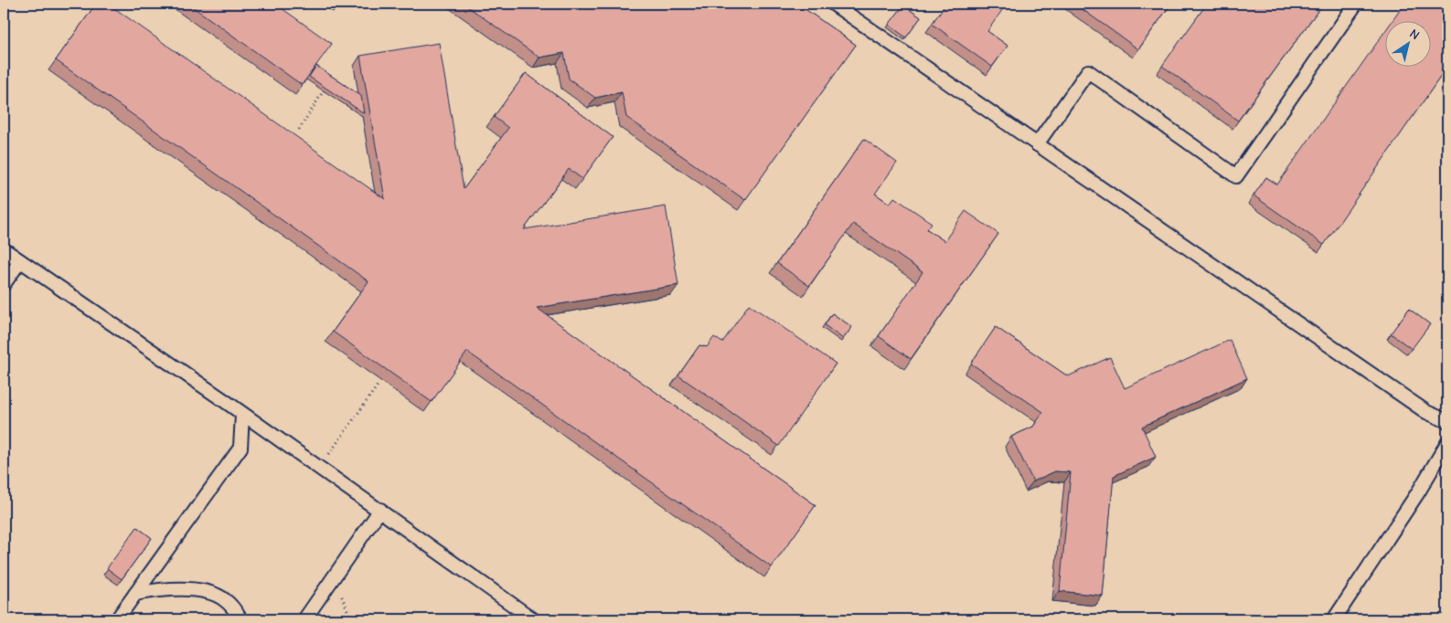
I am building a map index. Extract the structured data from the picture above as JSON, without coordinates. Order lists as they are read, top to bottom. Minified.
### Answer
{"north":"top right"}
